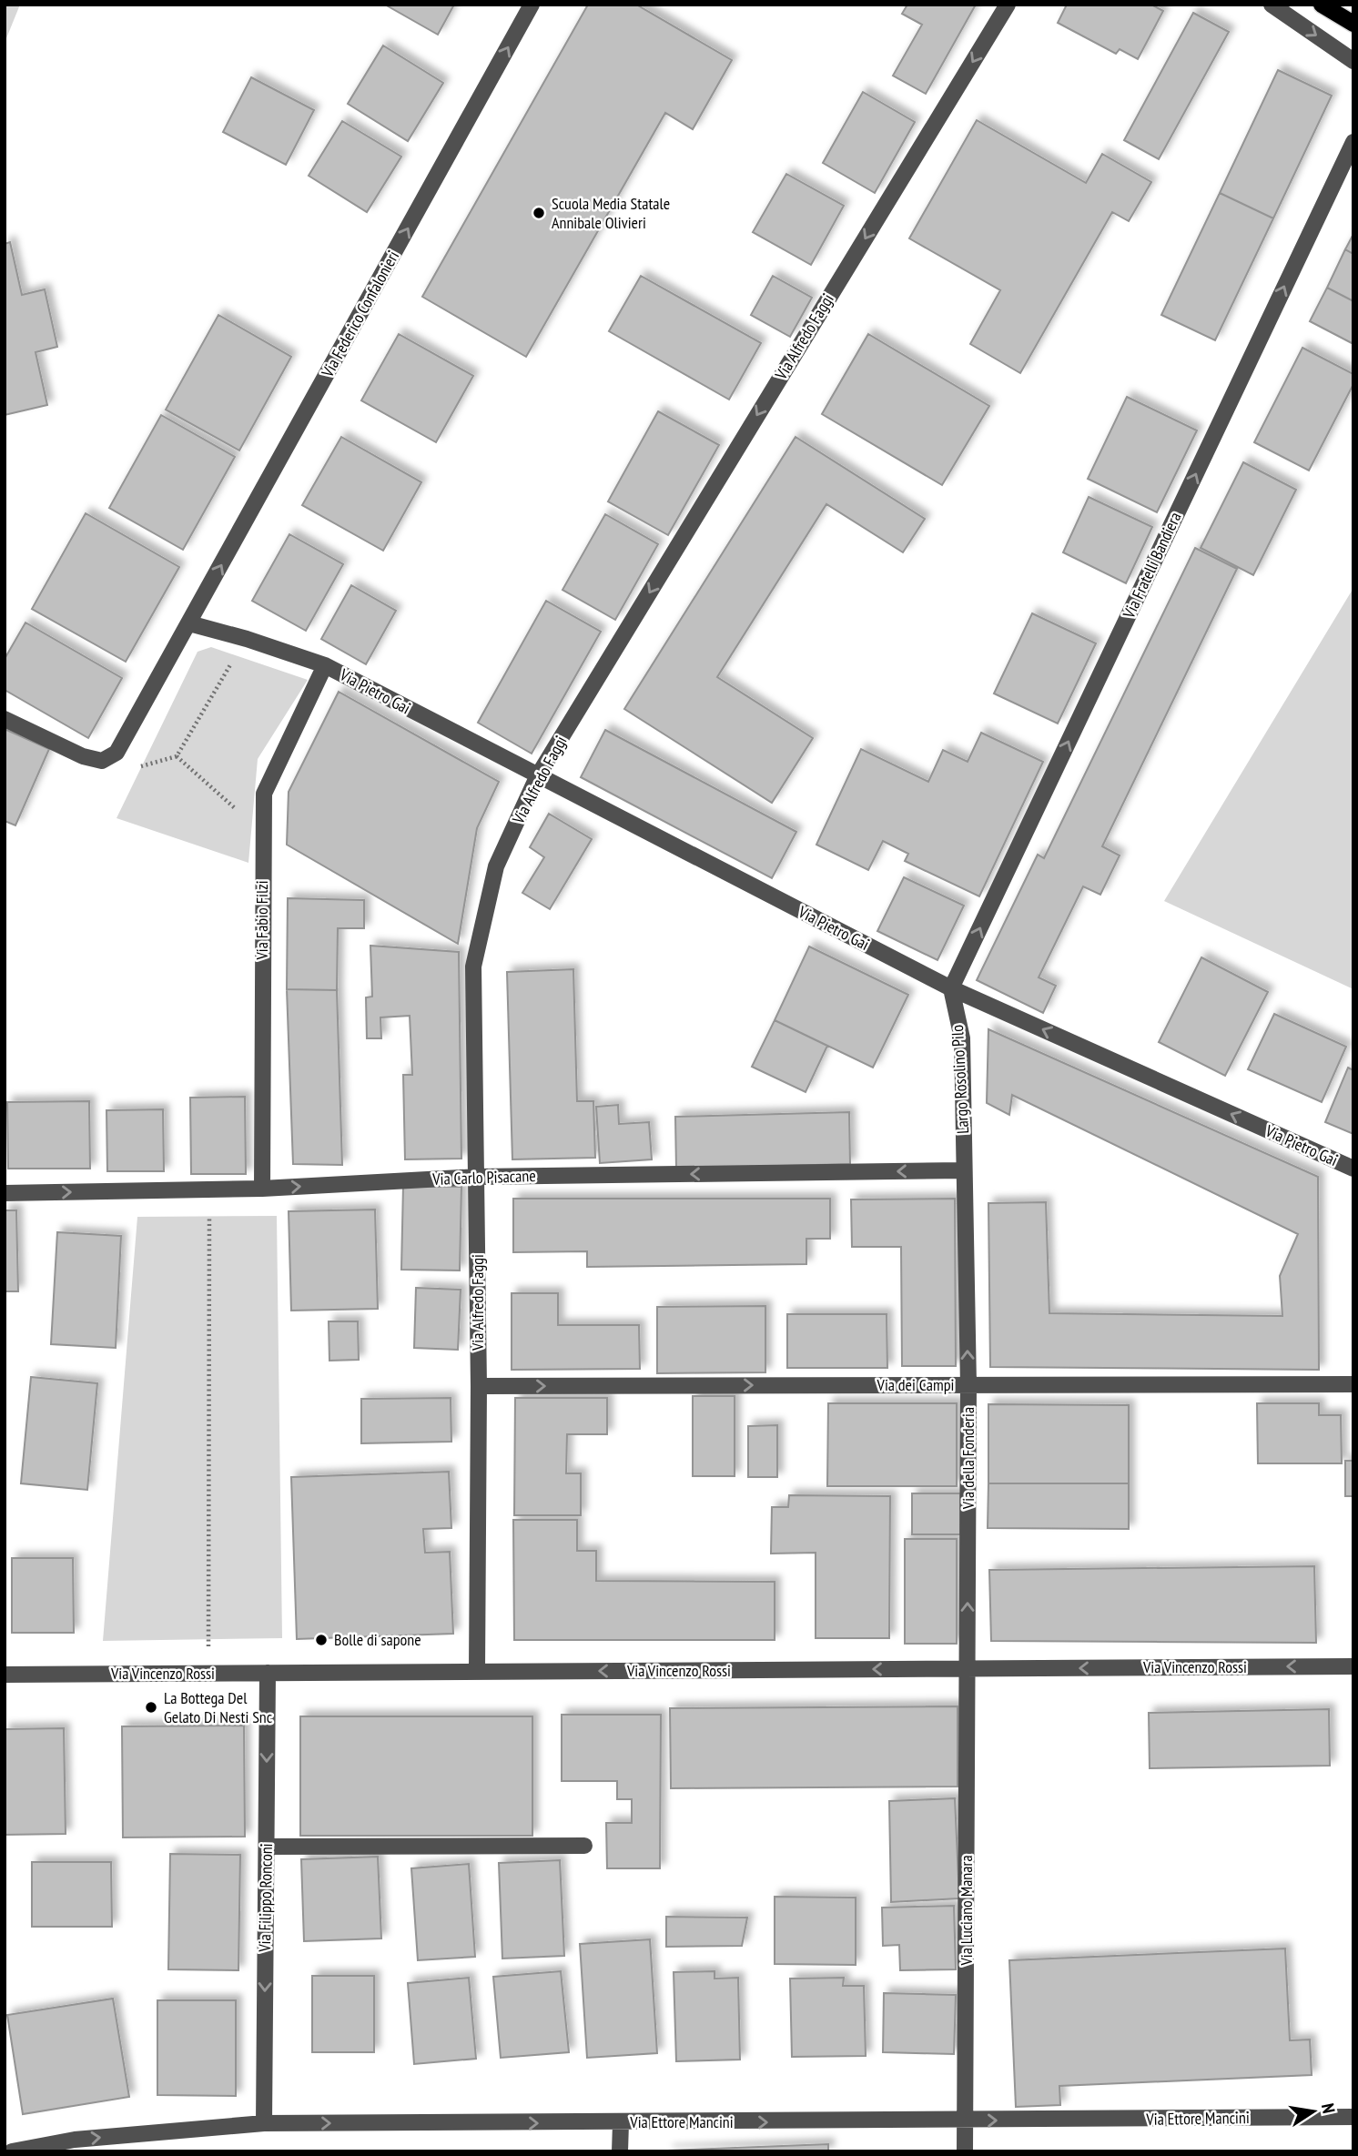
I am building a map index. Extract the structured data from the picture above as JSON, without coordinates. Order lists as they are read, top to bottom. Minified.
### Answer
{"streets":{"street":["Via Federico Confalonieri","Via Alfredo Faggi","Via Fratelli Bandiera","Via Pietro Gai","Via Fabio Filzi","Largo Rosolino Pilo","Via Carlo Pisacane","Via dei Campi","Via della Fonderia","Via Vincenzo Rossi","Via Filippo Ronconi","Via Luciano Manara","Via Ettore Mancini"]},"crossings":[["Via Federico Confalonieri","Via Pietro Gai"],["Via Alfredo Faggi","Via Pietro Gai"],["Via Alfredo Faggi","Via Carlo Pisacane"],["Via Alfredo Faggi","Via dei Campi"],["Via Alfredo Faggi","Via Vincenzo Rossi"],["Via Fratelli Bandiera","Via Pietro Gai"],["Via Fratelli Bandiera","Largo Rosolino Pilo"],["Via Pietro Gai","Via Fabio Filzi"],["Via Pietro Gai","Largo Rosolino Pilo"],["Via Fabio Filzi","Via Carlo Pisacane"],["Largo Rosolino Pilo","Via Carlo Pisacane"],["Largo Rosolino Pilo","Via della Fonderia"],["Via Carlo Pisacane","Via della Fonderia"],["Via dei Campi","Via della Fonderia"],["Via della Fonderia","Via Vincenzo Rossi"],["Via della Fonderia","Via Luciano Manara"],["Via Vincenzo Rossi","Via Filippo Ronconi"],["Via Vincenzo Rossi","Via Luciano Manara"],["Via Filippo Ronconi","Via Ettore Mancini"],["Via Luciano Manara","Via Ettore Mancini"]],"one_way":["Via Federico Confalonieri","Via Alfredo Faggi","Via Fratelli Bandiera","Via dei Campi","Via della Fonderia","Via Vincenzo Rossi","Via Filippo Ronconi","Via Ettore Mancini"],"places":["Scuola Media Statale Annibale Olivieri","Bolle di sapone","La Bottega Del Gelato Di Nesti Snc"],"north":"right"}
